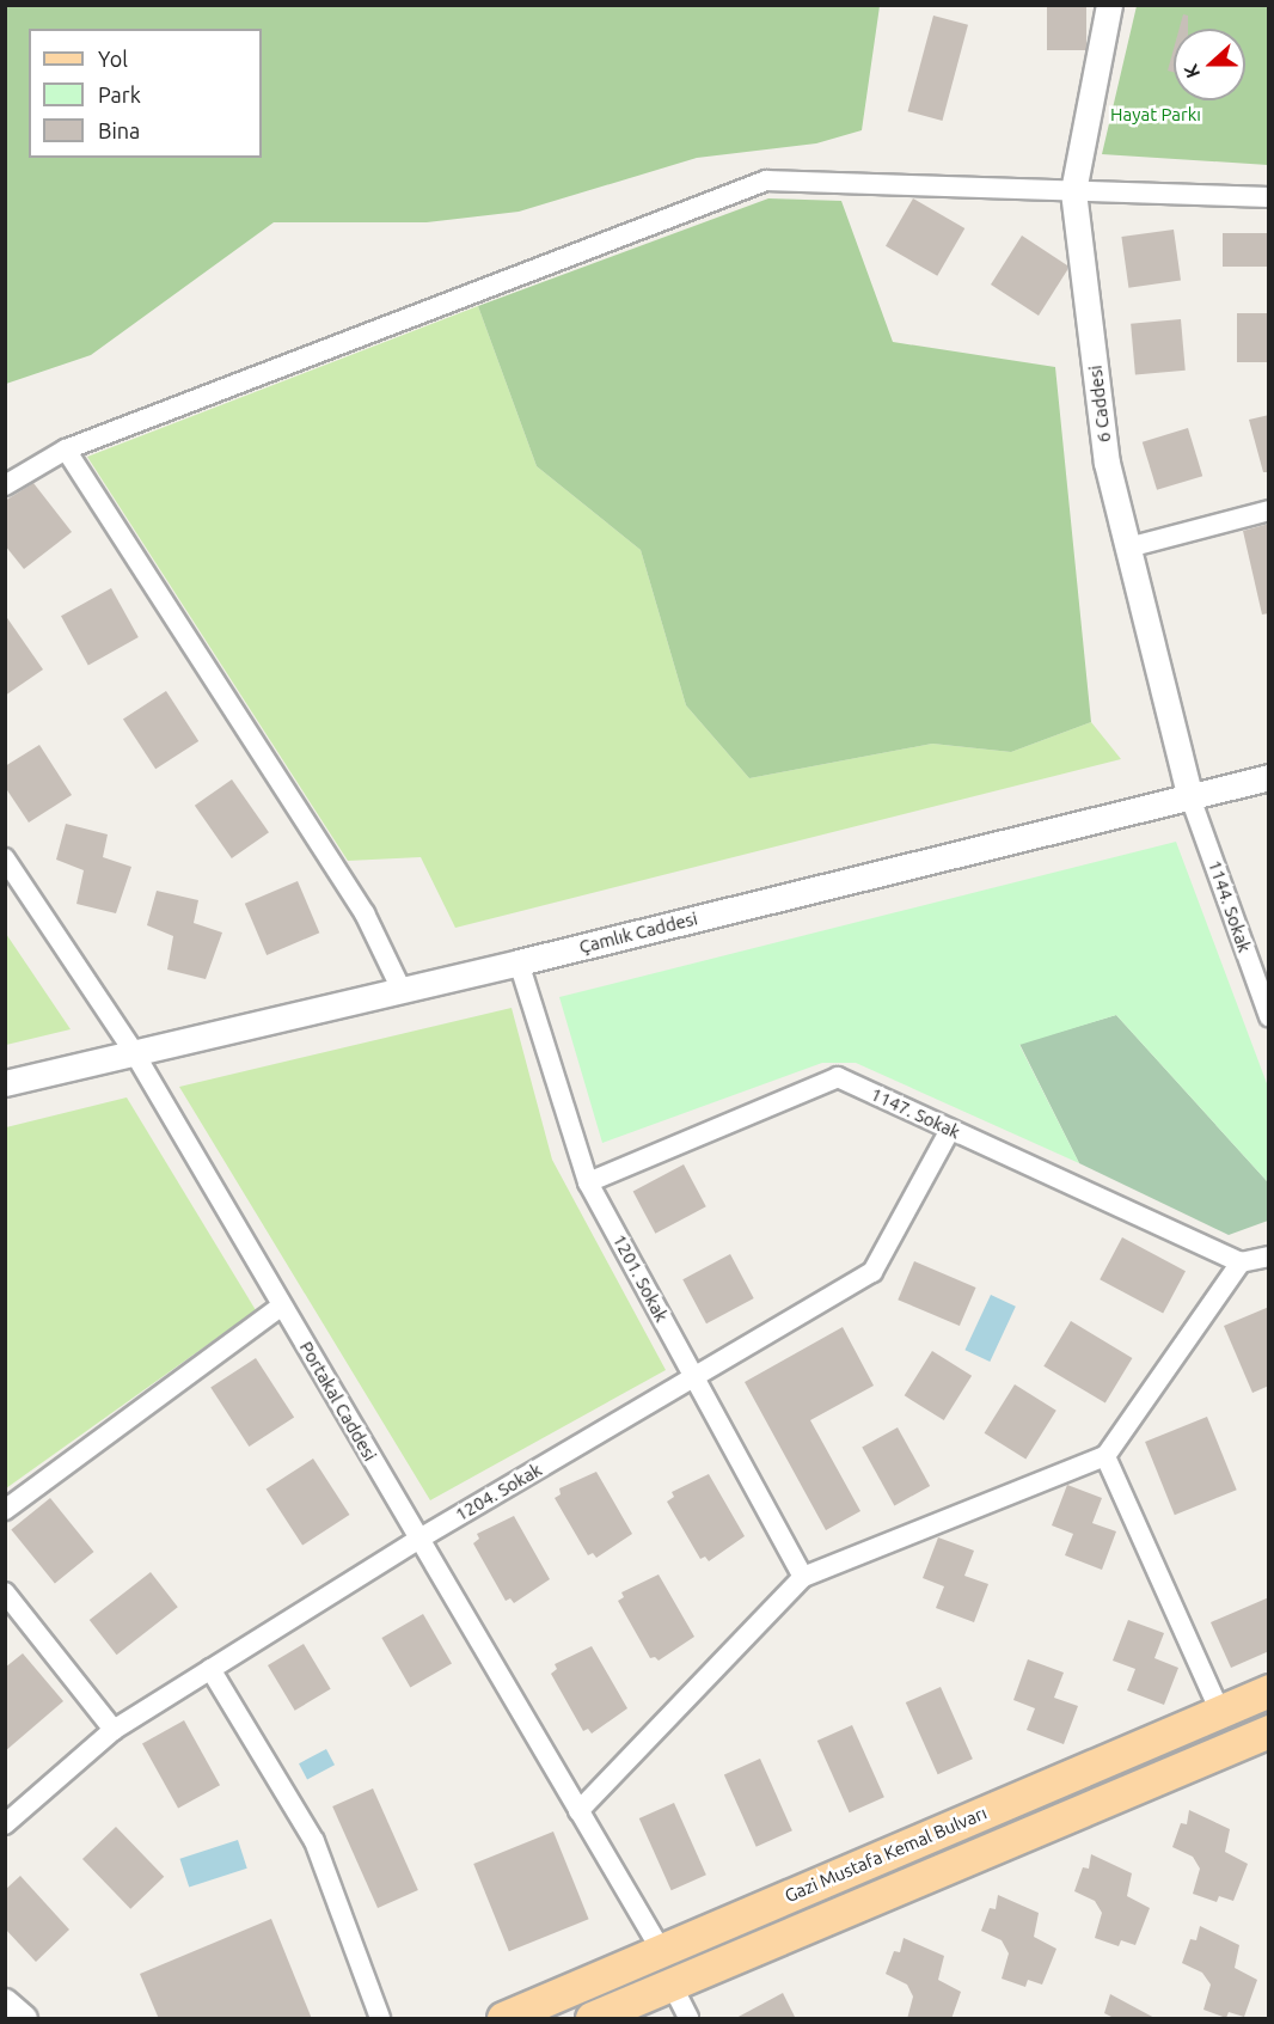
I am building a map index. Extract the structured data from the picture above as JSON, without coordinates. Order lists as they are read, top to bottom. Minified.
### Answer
{"streets":{"main road":["Gazi Mustafa Kemal Bulvarı"],"street":["6 Caddesi","1144. Sokak","Çamlık Caddesi","1147. Sokak","1201. Sokak","Portakal Caddesi","1204. Sokak"]},"crossings":[["6 Caddesi","1144. Sokak"],["6 Caddesi","Çamlık Caddesi"],["1144. Sokak","Çamlık Caddesi"],["Çamlık Caddesi","1201. Sokak"],["Çamlık Caddesi","Portakal Caddesi"],["1147. Sokak","1201. Sokak"],["1147. Sokak","1204. Sokak"],["1201. Sokak","1204. Sokak"],["Portakal Caddesi","1204. Sokak"],["Portakal Caddesi","Gazi Mustafa Kemal Bulvarı"]],"parks":["Hayat Parkı"],"legend":["Yol","Park","Bina"],"north":"left"}
